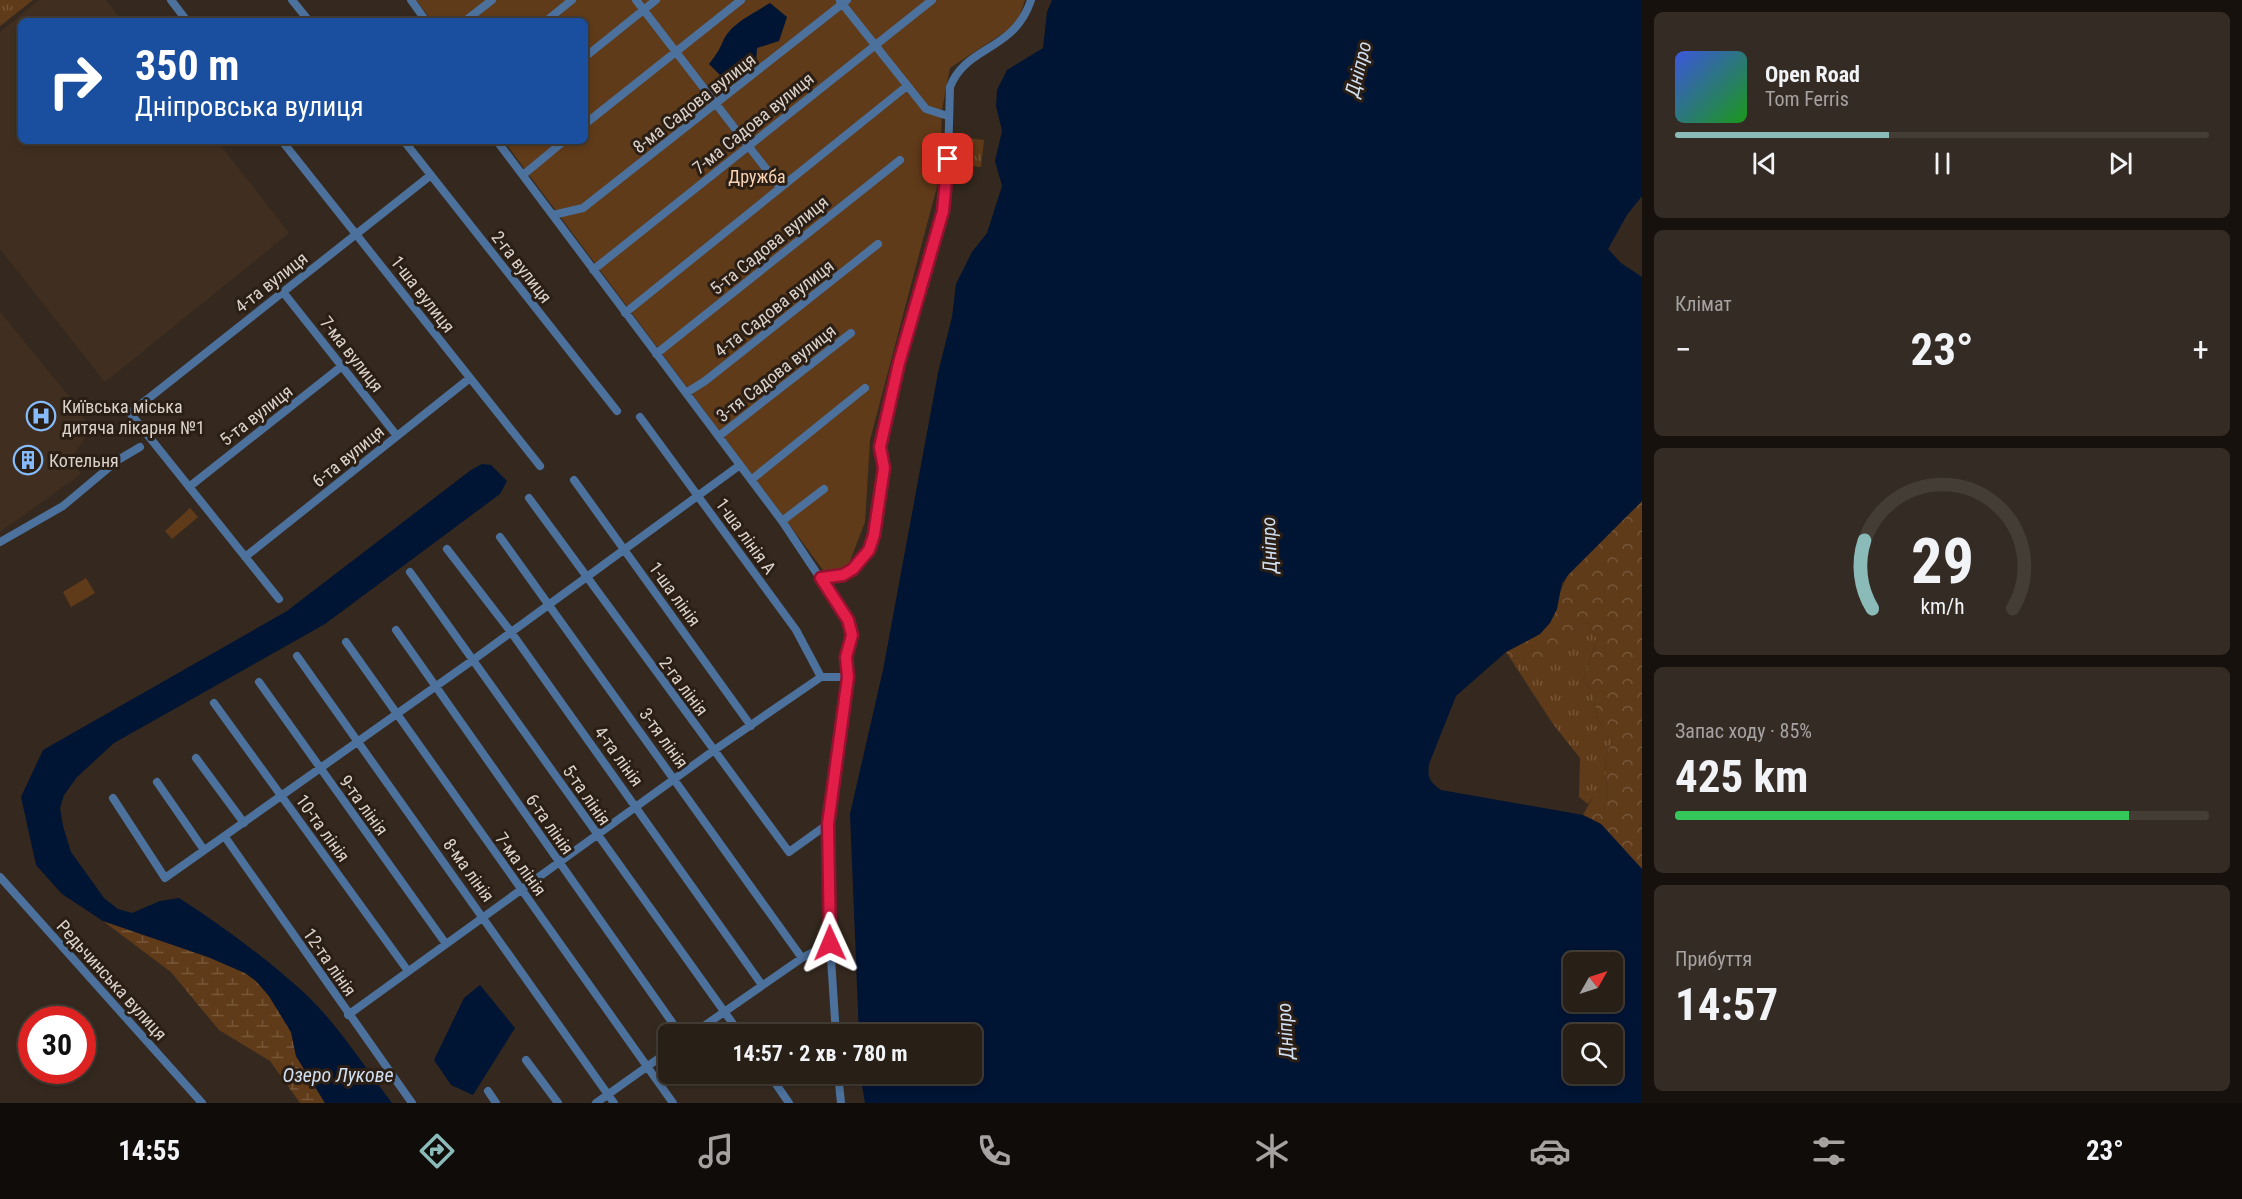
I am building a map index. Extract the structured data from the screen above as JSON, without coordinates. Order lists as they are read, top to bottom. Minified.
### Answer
{"streets":{"street":["8-ма Садова вулиця","7-ма Садова вулиця","5-та Садова вулиця","2-га вулиця","4-та вулиця","1-ша вулиця","4-та Садова вулиця","7-ма вулиця","3-тя Садова вулиця","5-та вулиця","6-та вулиця","1-ша лінія А","1-ша лінія","2-га лінія","3-тя лінія","4-та лінія","5-та лінія","9-та лінія","6-та лінія","10-та лінія","7-ма лінія","8-ма лінія","12-та лінія","Редьчинська вулиця"]},"crossings":[["2-га вулиця","4-та вулиця"],["4-та вулиця","1-ша вулиця"],["4-та вулиця","7-ма вулиця"],["4-та вулиця","5-та вулиця"],["1-ша вулиця","6-та вулиця"],["7-ма вулиця","5-та вулиця"],["7-ма вулиця","6-та вулиця"]],"water":["Дніпро","Озеро Лукове"],"parks":["Дружба"],"places":{"hospital":["Київська міська дитяча лікарня №1"],"building":["Котельня"]},"north":"top right","page":{"turn":["350 m","Дніпровська вулиця"],"song":["Open Road","Tom Ferris"],"tile":["Клімат",["Запас ходу · 85%","425 km"],["Прибуття","14:57"]],"heat":["−","23°","+"],"limit":"30","trip":"14:57 · 2 хв · 780 m","tabs":["14:55","23°"],"gauge":["29","km/h"]}}
